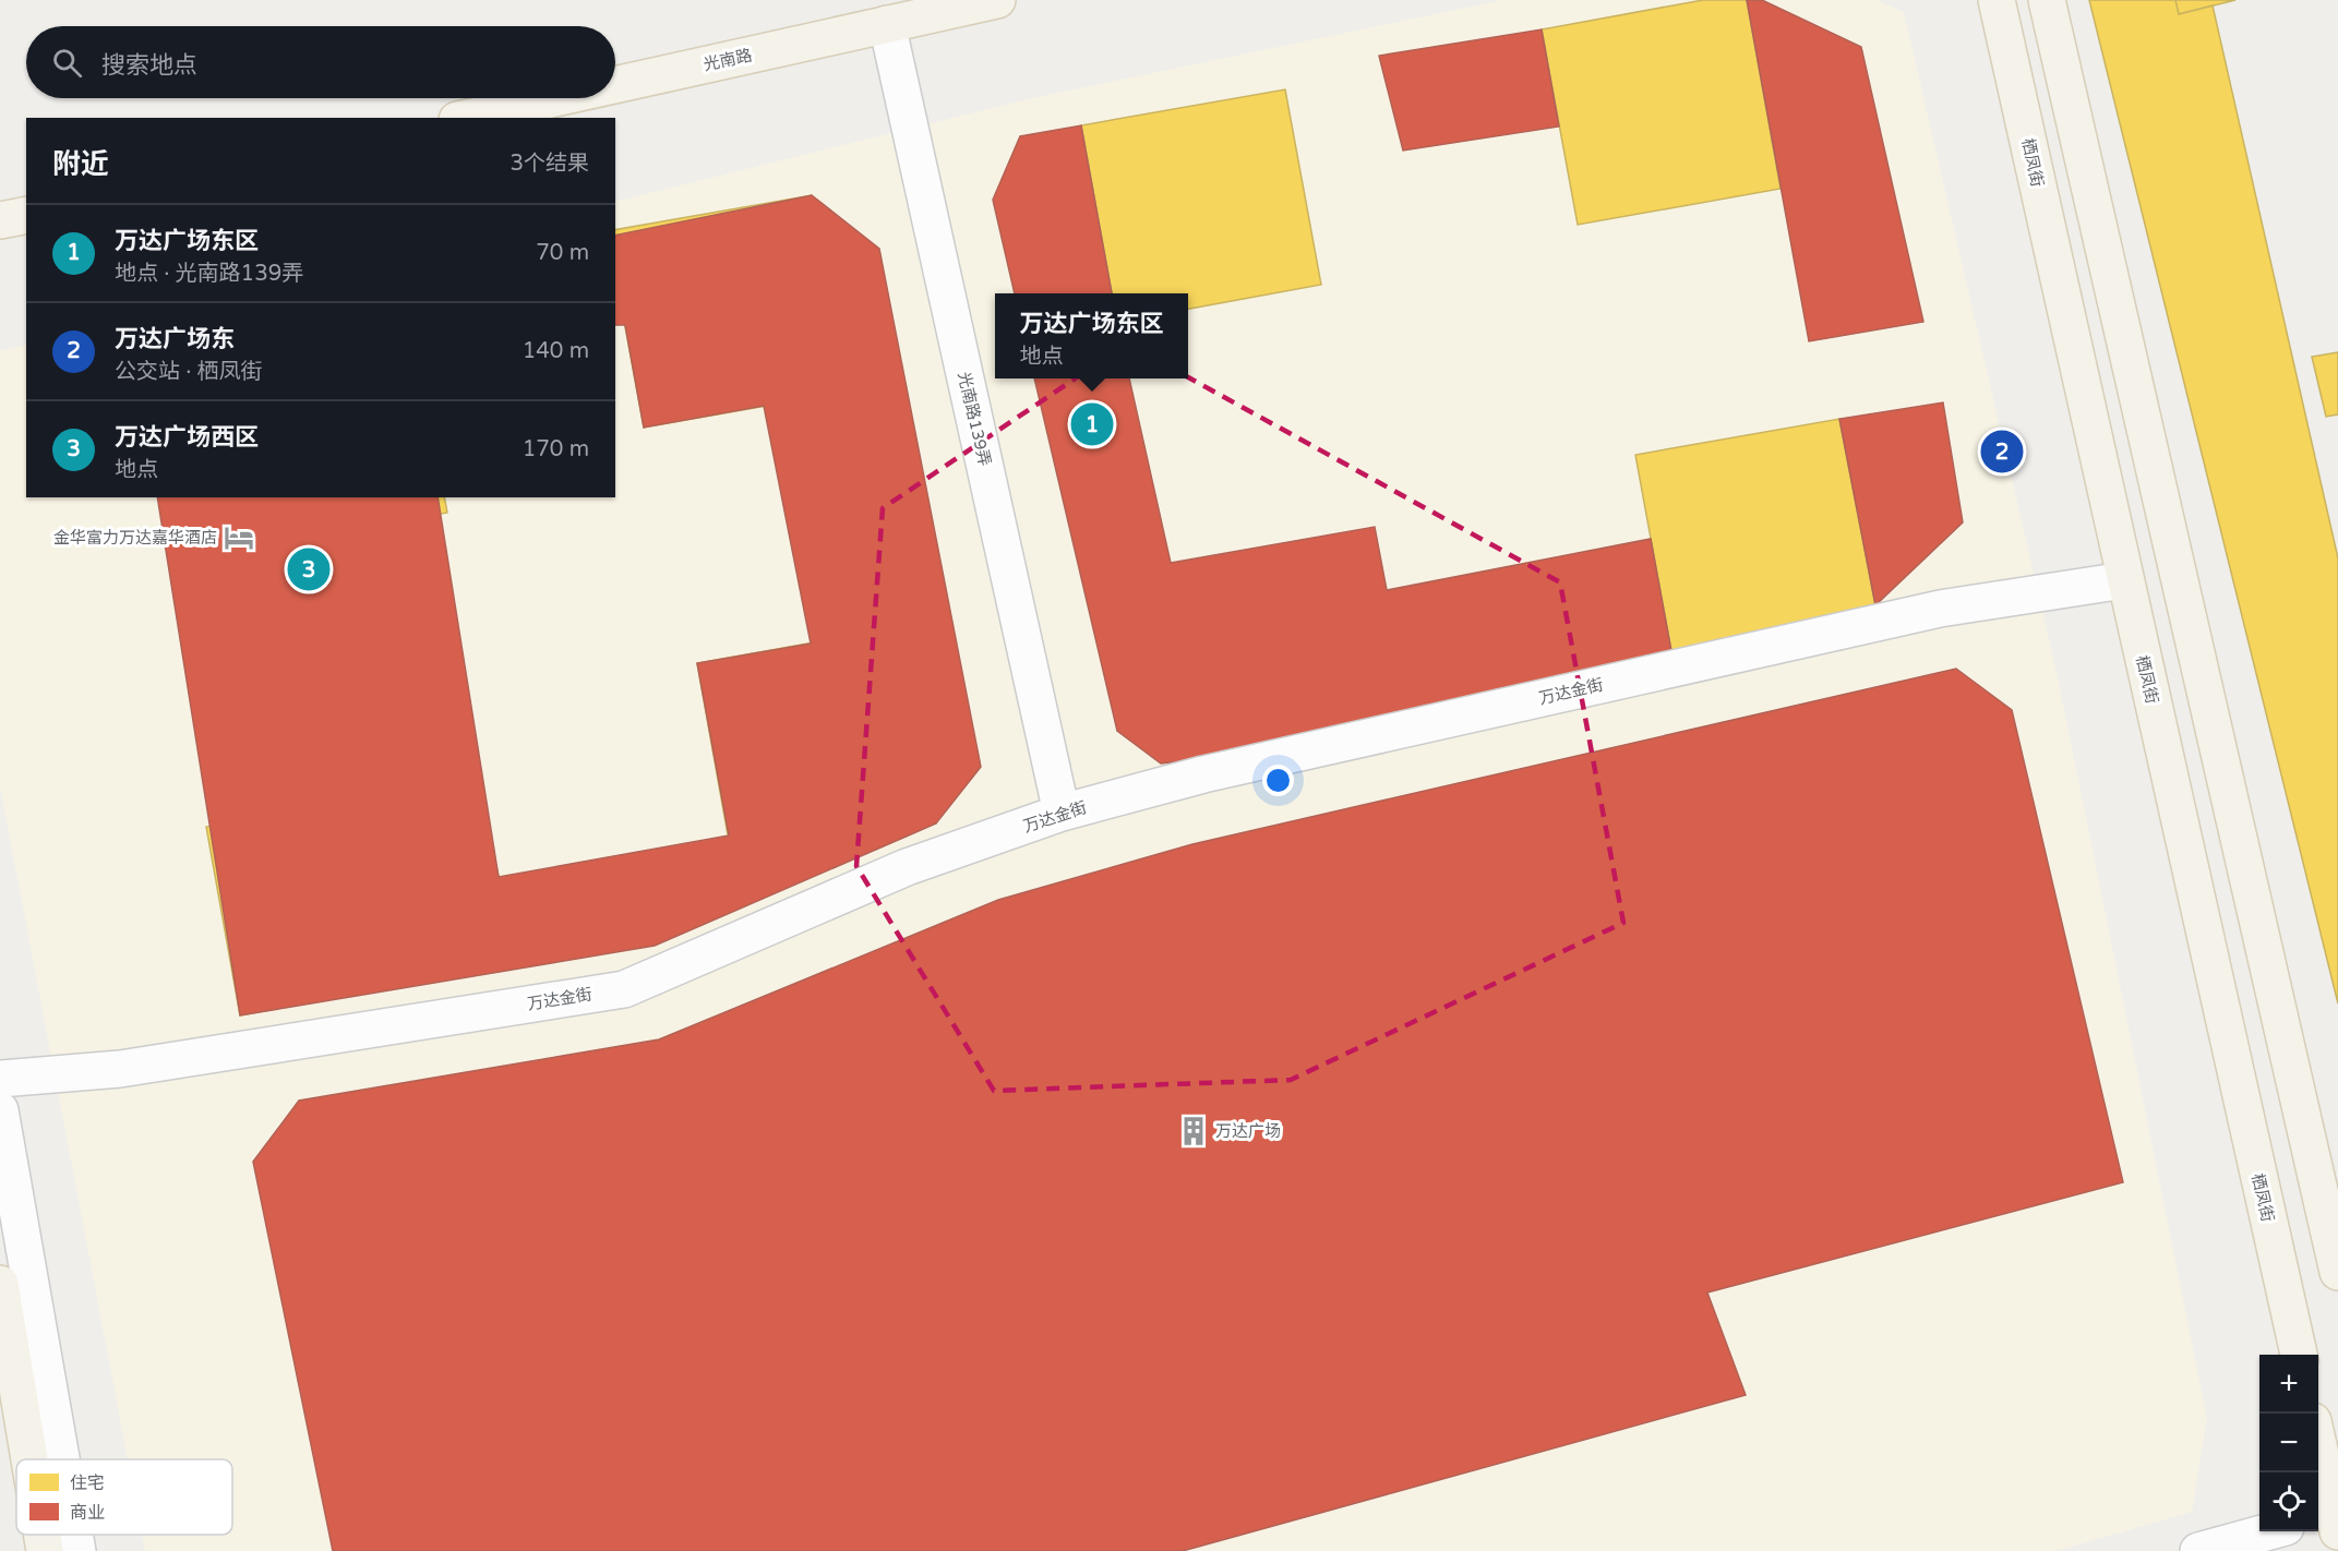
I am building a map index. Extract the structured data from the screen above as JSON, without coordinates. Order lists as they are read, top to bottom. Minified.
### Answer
{"streets":{"main road":["光南路","栖凤街"],"street":["光南路139弄","万达金街"]},"crossings":[["光南路","光南路139弄"],["栖凤街","万达金街"],["光南路139弄","万达金街"]],"places":{"hotel":["金华富力万达嘉华酒店"],"building":["万达广场"]},"legend":["住宅","商业"],"page":{"search":"搜索地点","heading":["附近","3个结果"],"list":[{"mark":"1","name":"万达广场东区","note":"地点 · 光南路139弄","value":"70 m"},{"mark":"2","name":"万达广场东","note":"公交站 · 栖凤街","value":"140 m"},{"mark":"3","name":"万达广场西区","note":"地点","value":"170 m"}],"popup":["万达广场东区","地点"],"pins":["1","2","3"],"map_buttons":["+","−"]}}
